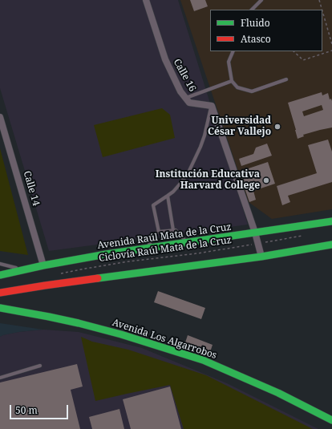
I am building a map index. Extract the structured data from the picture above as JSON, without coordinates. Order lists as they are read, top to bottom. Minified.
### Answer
{"streets":{"main road":["Avenida Raúl Mata de la Cruz","Avenida Los Algarrobos"],"street":["Calle 16","Calle 14"],"path":["Ciclovía Raúl Mata de la Cruz"]},"crossings":[["Calle 14","Avenida Raúl Mata de la Cruz"]],"places":["Universidad César Vallejo","Institución Educativa Harvard College"],"legend":["Fluido","Atasco"],"scale_bar":"50 m"}
